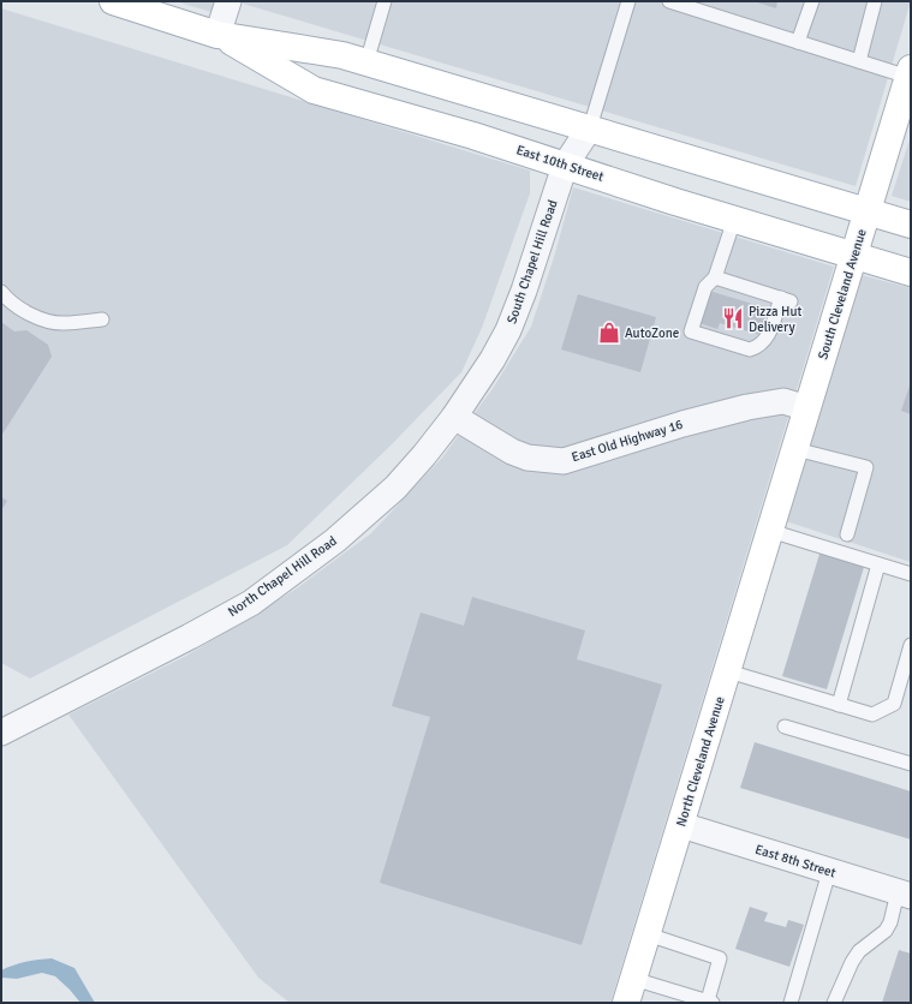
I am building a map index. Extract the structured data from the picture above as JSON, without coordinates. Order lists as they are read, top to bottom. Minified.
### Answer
{"streets":{"main road":["East 10th Street","South Cleveland Avenue","North Cleveland Avenue"],"street":["South Chapel Hill Road","East Old Highway 16","North Chapel Hill Road","East 8th Street"]},"crossings":[["East 10th Street","South Chapel Hill Road"],["East 10th Street","South Cleveland Avenue"],["South Chapel Hill Road","East Old Highway 16"],["South Chapel Hill Road","North Chapel Hill Road"],["South Cleveland Avenue","East Old Highway 16"],["South Cleveland Avenue","North Cleveland Avenue"],["East Old Highway 16","North Chapel Hill Road"],["North Cleveland Avenue","East 8th Street"]],"places":{"restaurant":["Pizza Hut Delivery"],"shop":["AutoZone"]}}
